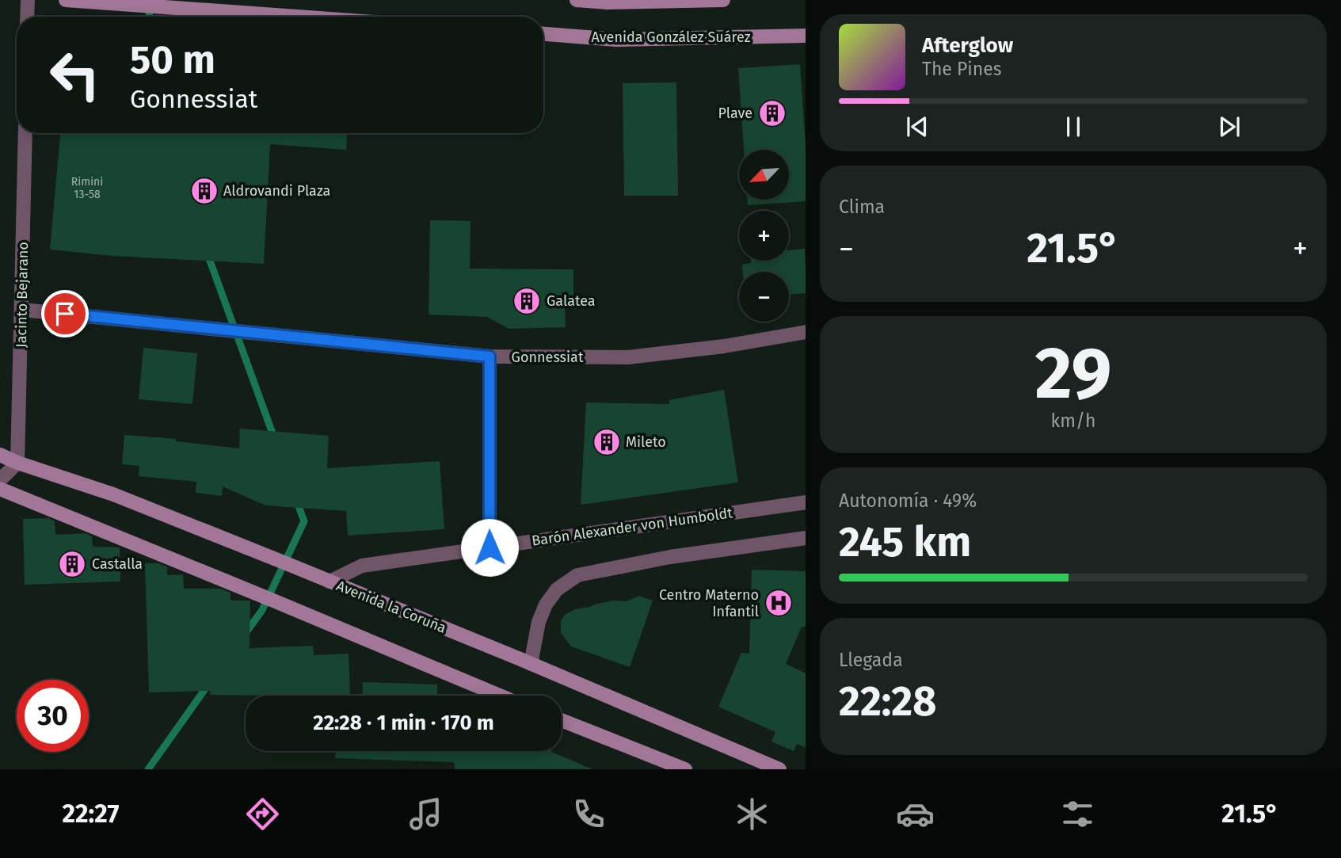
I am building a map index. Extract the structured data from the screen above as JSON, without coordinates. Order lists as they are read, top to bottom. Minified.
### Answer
{"streets":{"street":["Avenida González Suárez","Jacinto Bejarano","Gonnessiat","Barón Alexander von Humboldt","Avenida la Coruña"]},"crossings":[["Jacinto Bejarano","Gonnessiat"],["Jacinto Bejarano","Avenida la Coruña"],["Barón Alexander von Humboldt","Avenida la Coruña"]],"places":{"building":["Plave","Aldrovandi Plaza","Galatea","Mileto","Castalla"],"hospital":["Centro Materno Infantil"]},"house_numbers":["Rimini 13-58"],"north":"bottom left","page":{"turn":["50 m","Gonnessiat"],"song":["Afterglow","The Pines"],"map_buttons":["+","−"],"tile":["Clima",["29","km/h"],["Autonomía · 49%","245 km"],["Llegada","22:28"]],"heat":["−","21.5°","+"],"limit":"30","trip":"22:28 · 1 min · 170 m","tabs":["22:27","21.5°"]}}
